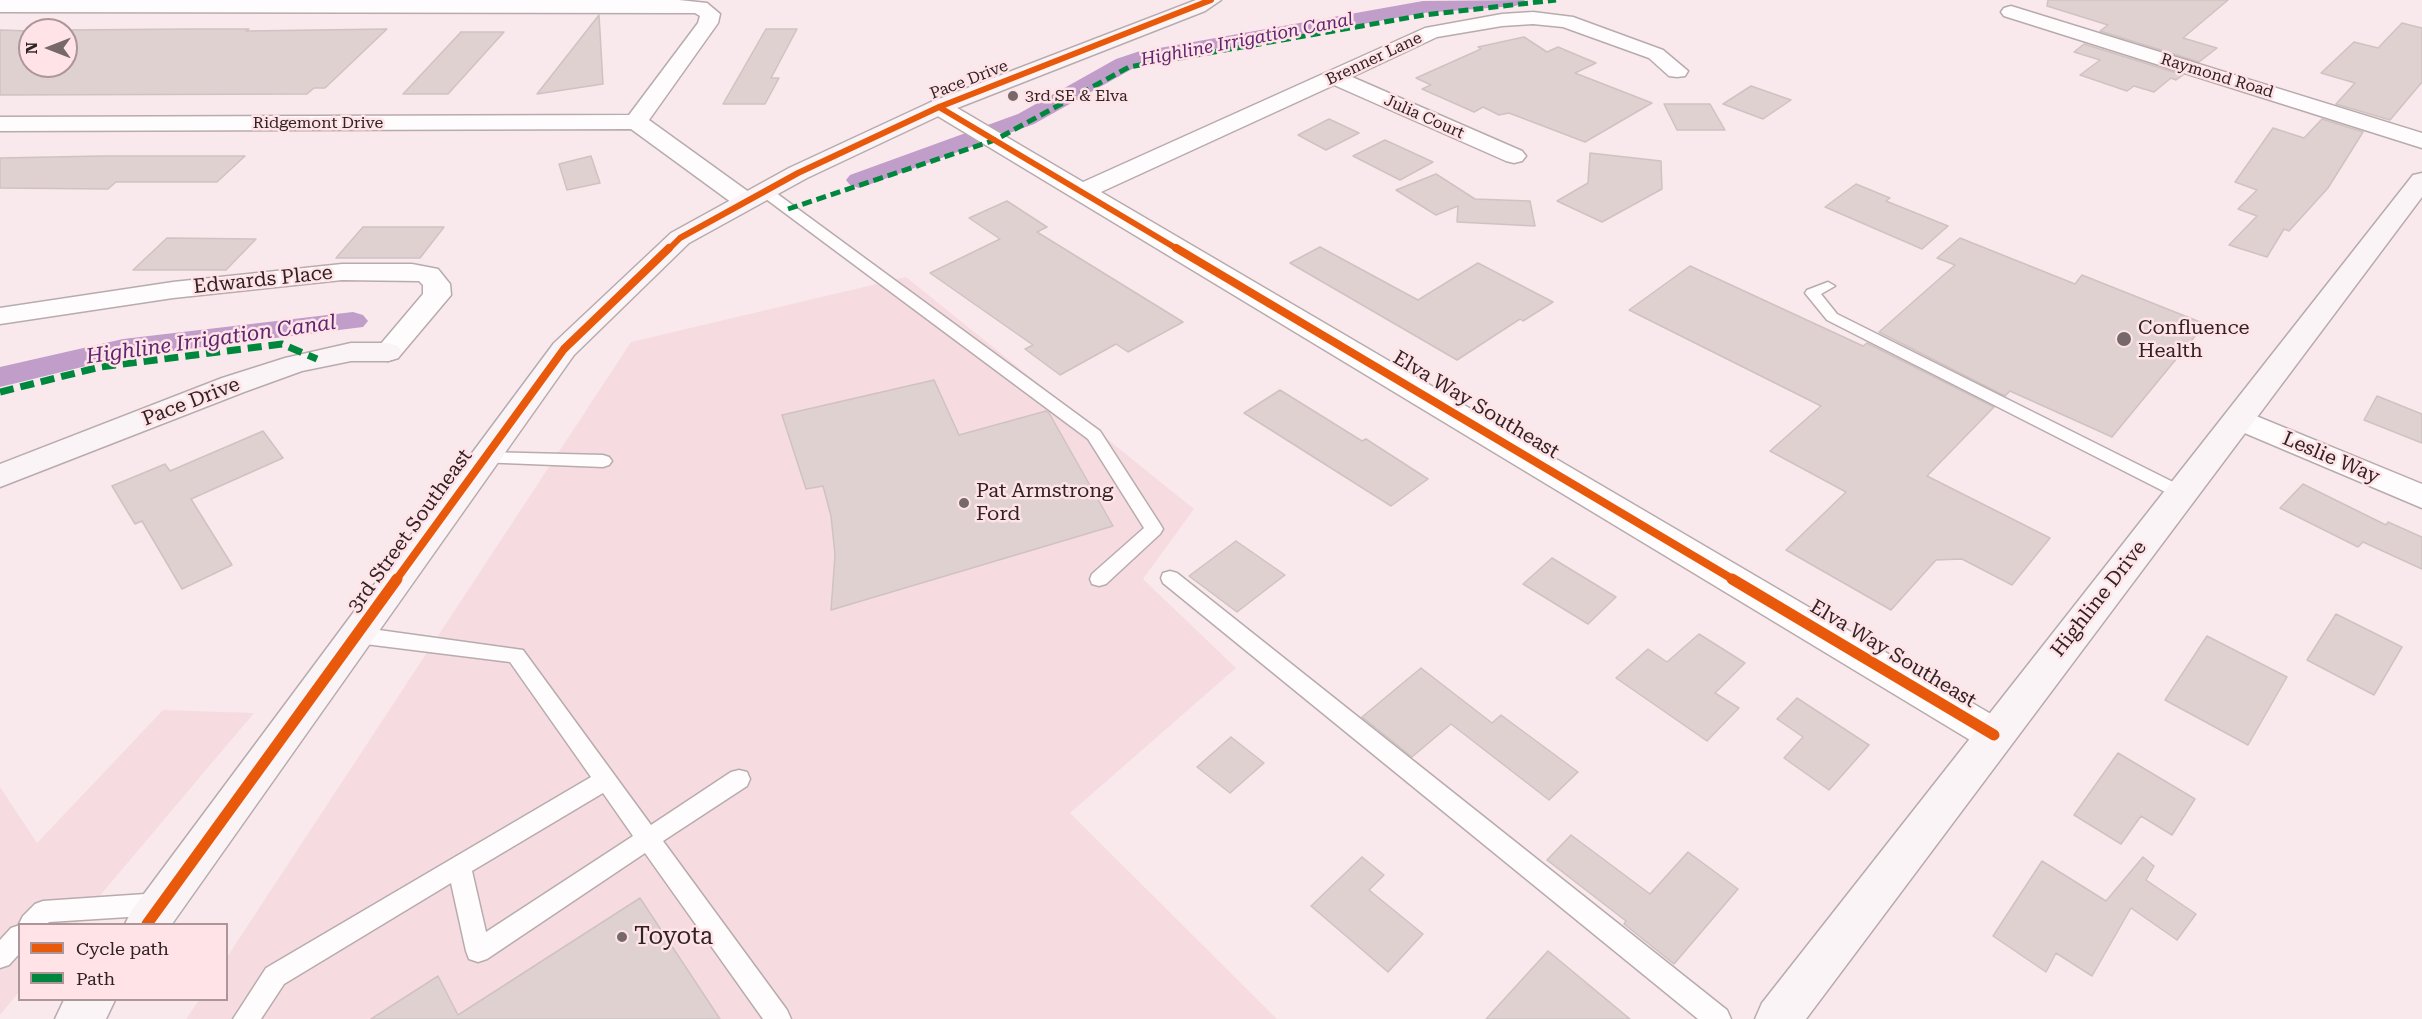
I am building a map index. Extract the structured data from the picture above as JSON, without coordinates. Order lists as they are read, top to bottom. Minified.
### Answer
{"streets":{"street":["Brenner Lane","Raymond Road","Pace Drive","Julia Court","Ridgemont Drive","Edwards Place","Elva Way Southeast","Leslie Way","3rd Street Southeast","Highline Drive"]},"crossings":[["Brenner Lane","Julia Court"],["Brenner Lane","Elva Way Southeast"],["Pace Drive","Edwards Place"],["Pace Drive","Elva Way Southeast"],["Pace Drive","3rd Street Southeast"],["Elva Way Southeast","Highline Drive"],["Leslie Way","Highline Drive"]],"water":["Highline Irrigation Canal"],"places":["3rd SE & Elva","Confluence Health","Pat Armstrong Ford","Toyota"],"legend":["Cycle path","Path"],"north":"left"}
